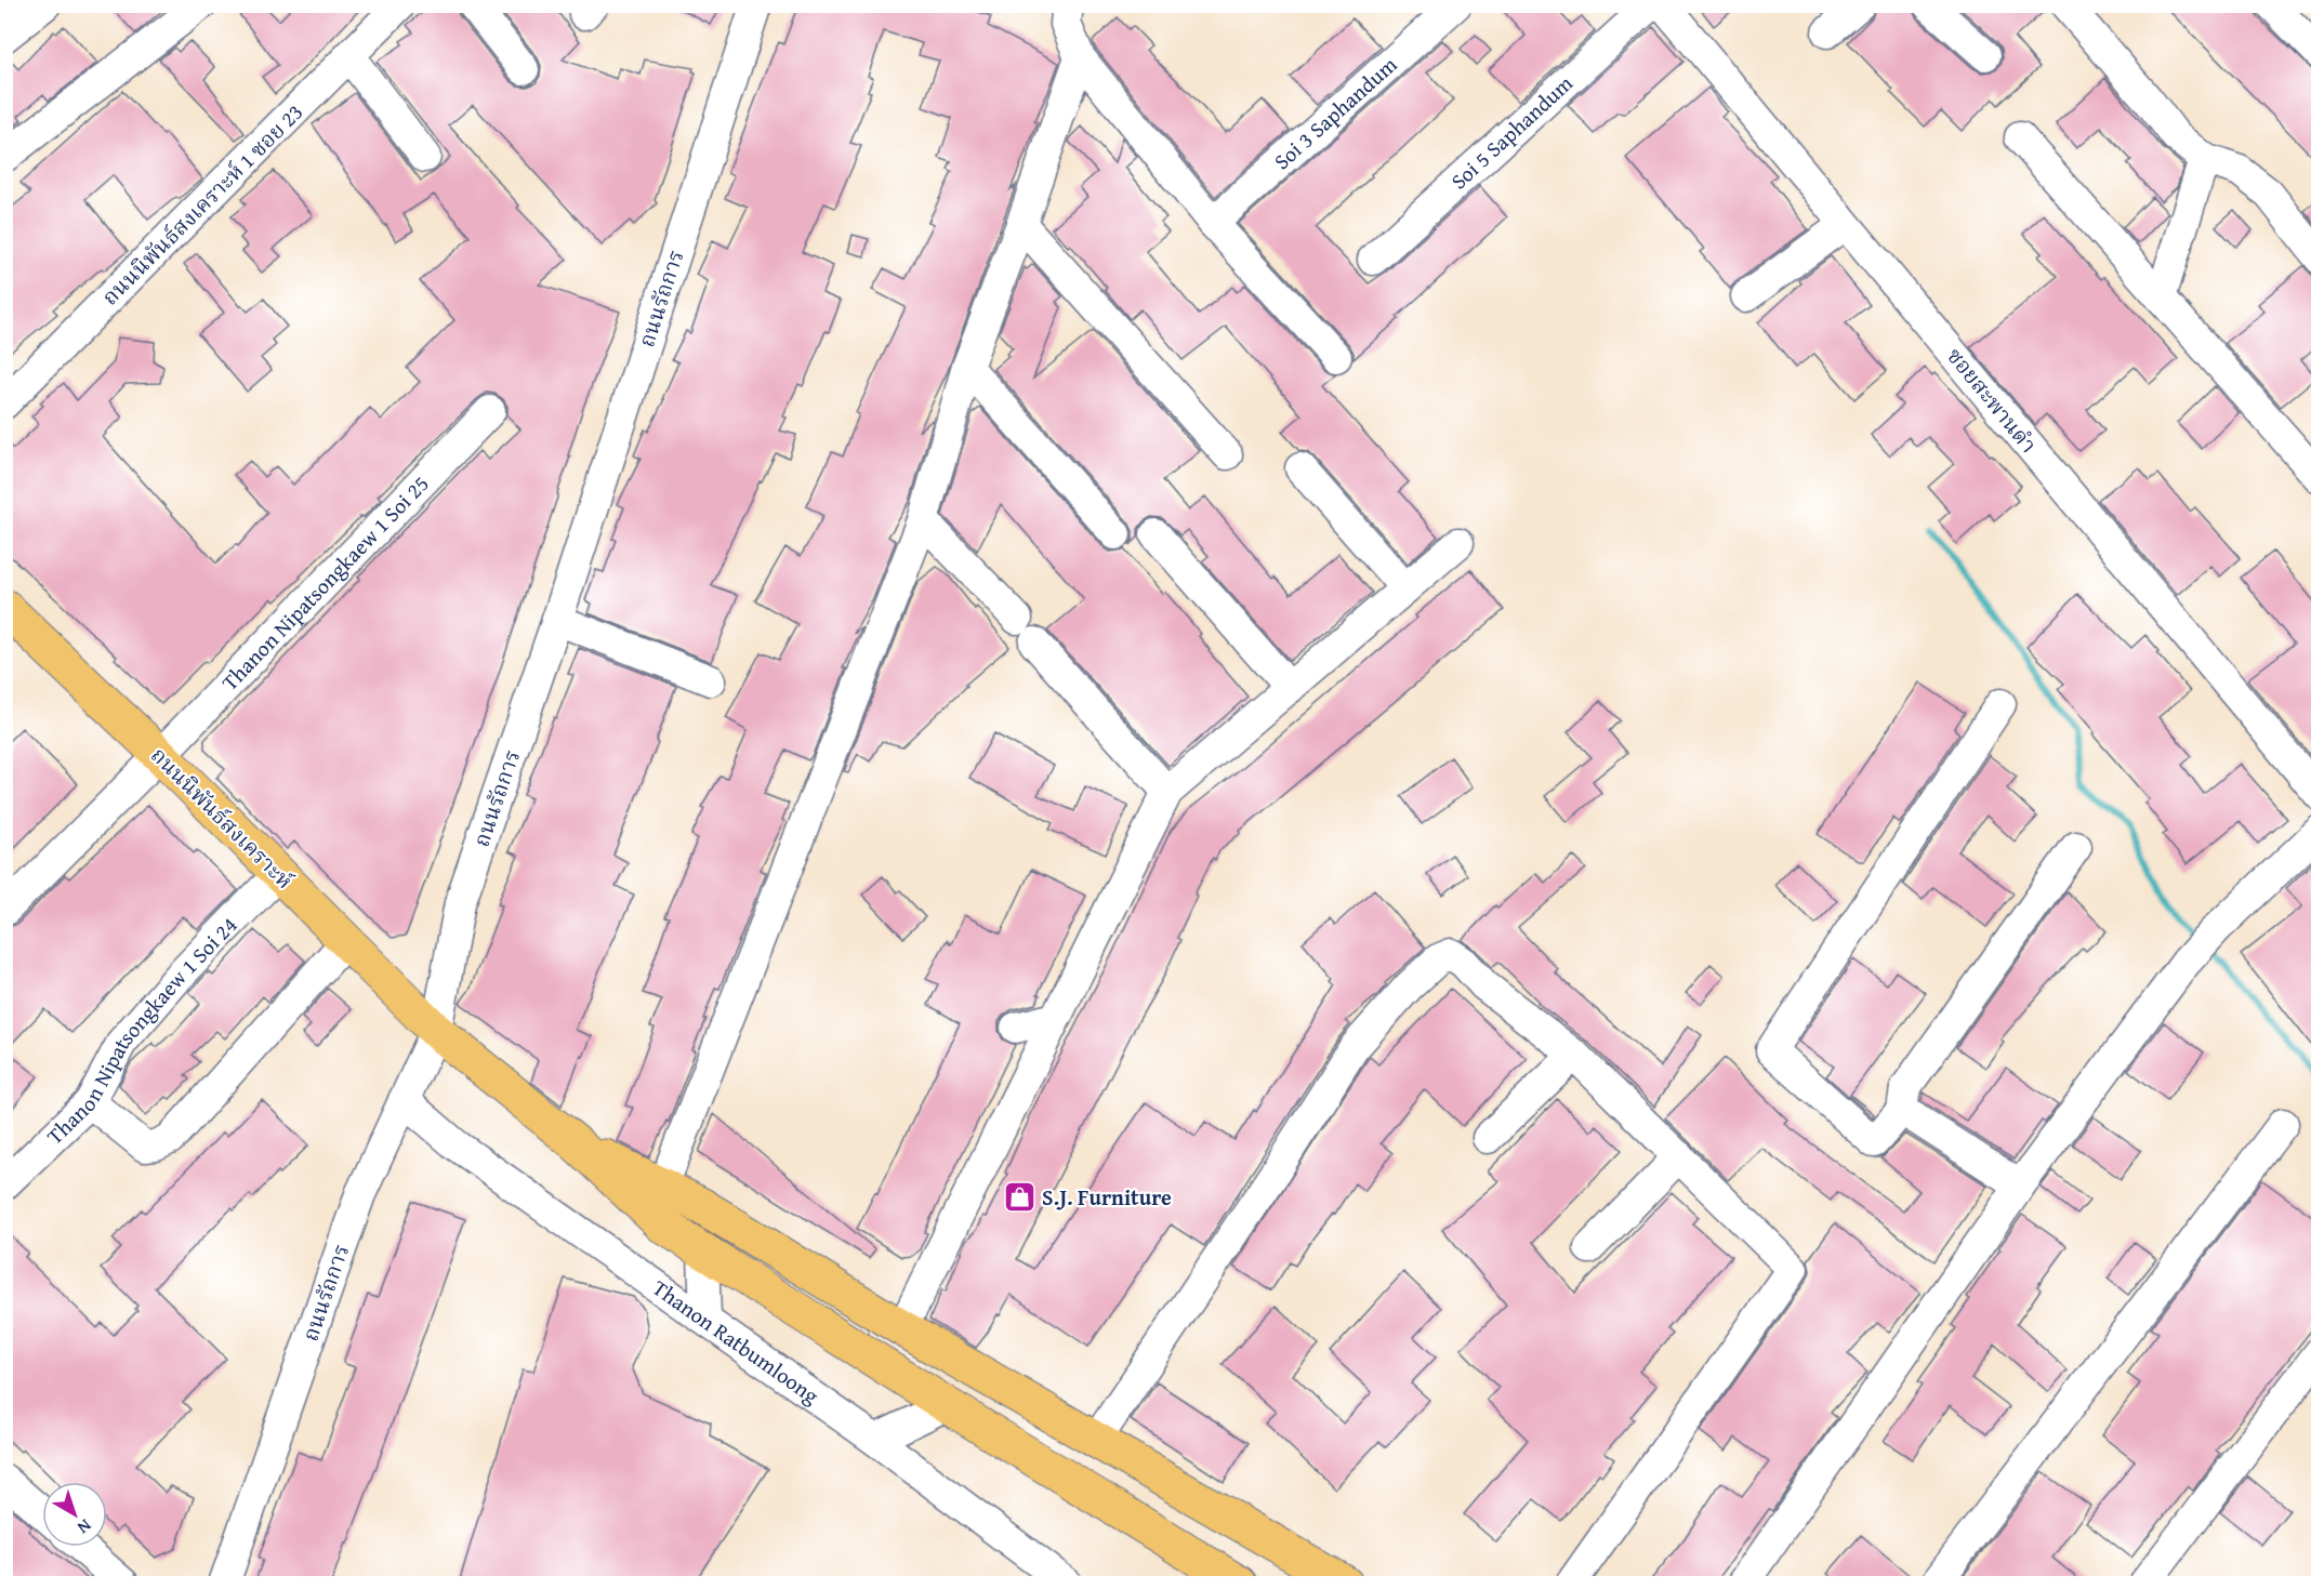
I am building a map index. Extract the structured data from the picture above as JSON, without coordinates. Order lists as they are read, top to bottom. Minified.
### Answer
{"streets":{"main road":["ถนนนิพันธ์สงเคราะห์"],"street":["Soi 3 Saphandum","Soi 5 Saphandum","ถนนนิพันธ์สงเคราะห์ 1 ซอย 23","ถนนรัถการ","ซอยสะพานดำ","Thanon Nipatsongkaew 1 Soi 25","Thanon Nipatsongkaew 1 Soi 24","Thanon Ratbumloong"]},"crossings":[["ถนนรัถการ","ถนนนิพันธ์สงเคราะห์"],["ถนนรัถการ","Thanon Ratbumloong"],["Thanon Nipatsongkaew 1 Soi 25","ถนนนิพันธ์สงเคราะห์"],["ถนนนิพันธ์สงเคราะห์","Thanon Nipatsongkaew 1 Soi 24"]],"places":{"shop":["S.J. Furniture"]},"north":"bottom right"}
